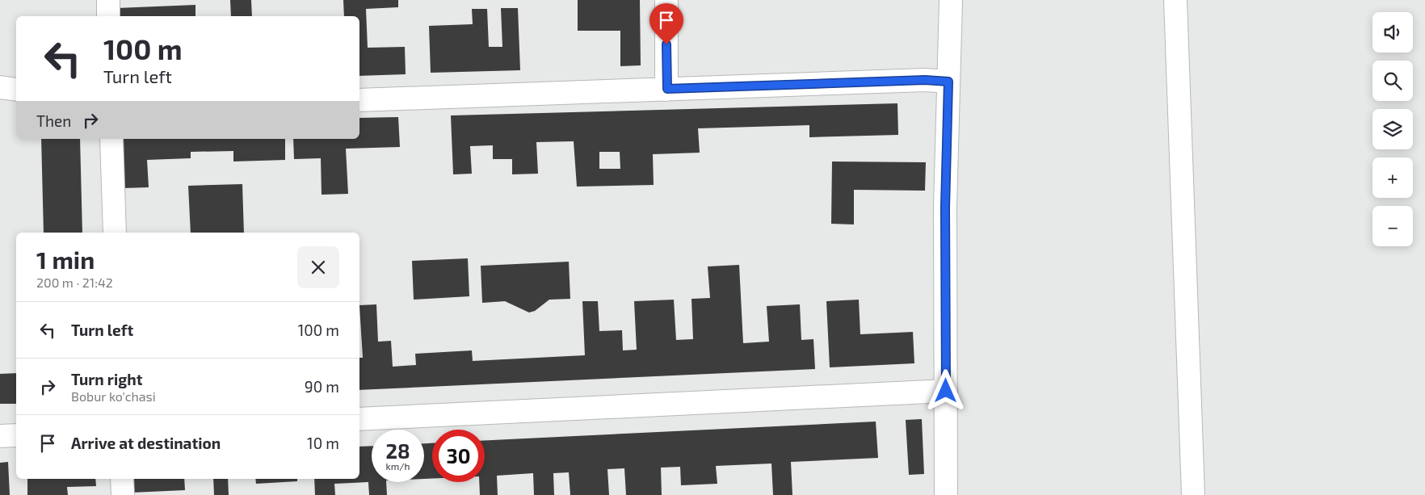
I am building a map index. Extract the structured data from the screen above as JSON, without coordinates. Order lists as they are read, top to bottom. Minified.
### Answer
{"page":{"map_buttons":["+","−"],"turn":["100 m","Turn left"],"then":"Then","heading":["1 min","200 m · 21:42"],"list":[{"name":"Turn left","value":"100 m"},{"name":"Turn right","note":"Bobur ko'chasi","value":"90 m"},{"name":"Arrive at destination","value":"10 m"}],"speed":"28 km/h","limit":"30"}}
